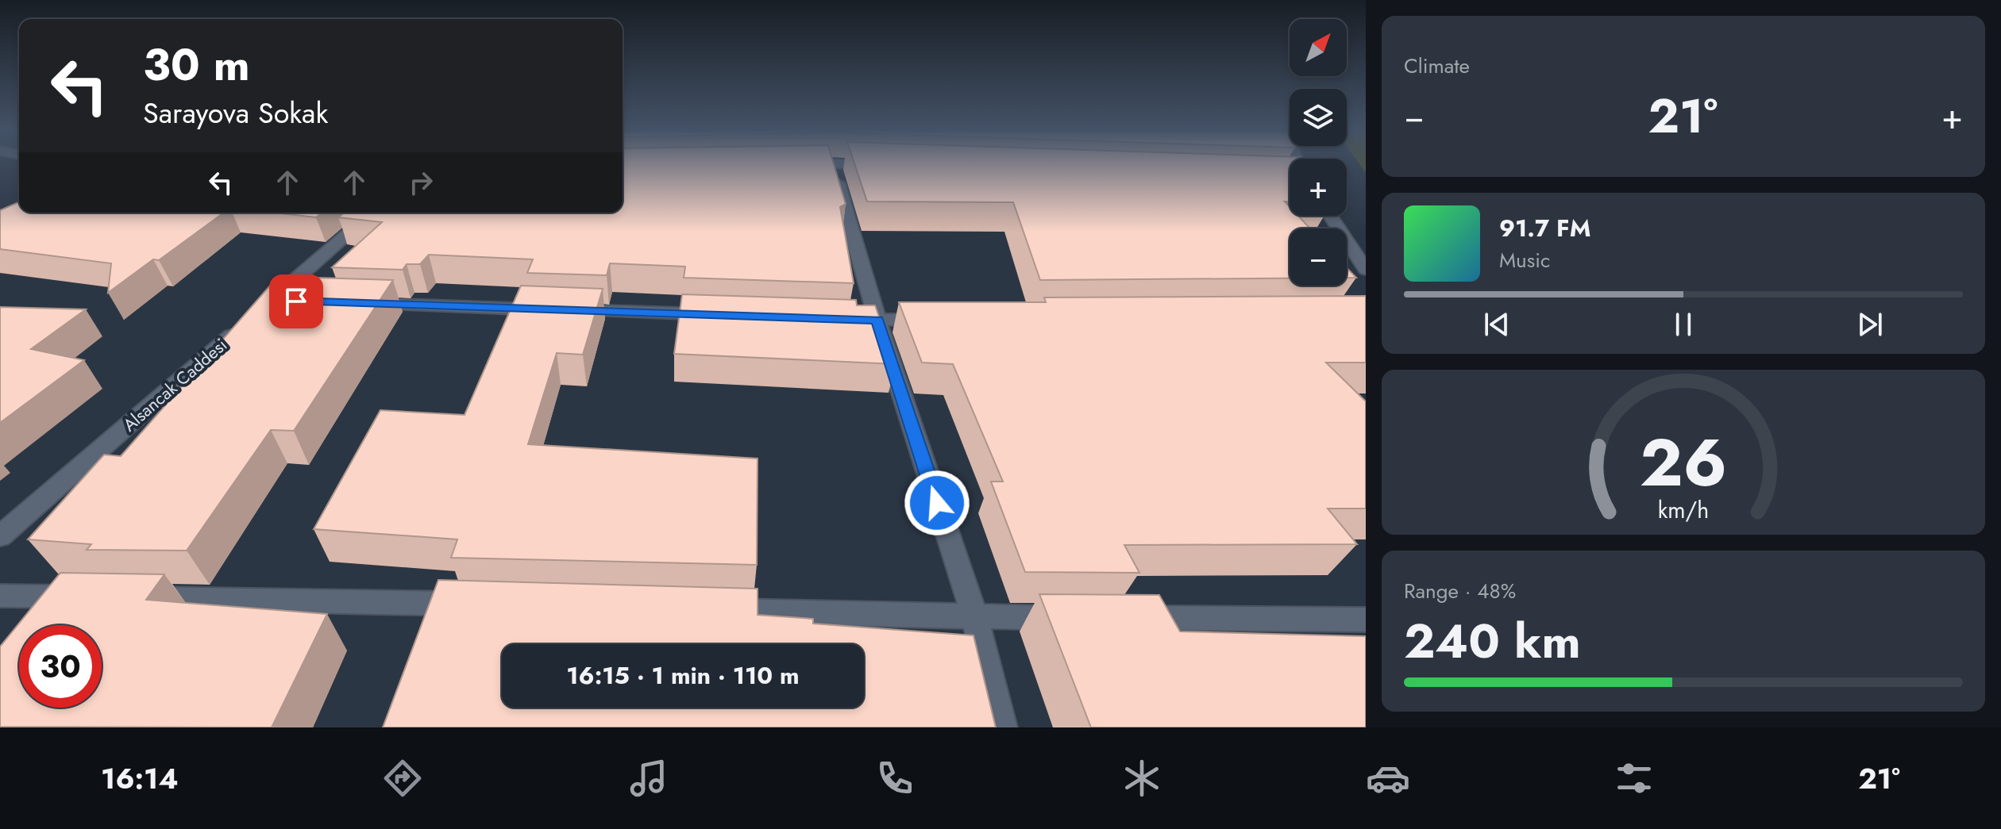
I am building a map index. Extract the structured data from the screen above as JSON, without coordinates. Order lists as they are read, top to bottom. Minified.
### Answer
{"streets":{"street":["Alsancak Caddesi"]},"north":"top right","page":{"tile":["Climate",["Range · 48%","240 km"]],"map_buttons":["+","−"],"turn":["30 m","Sarayova Sokak"],"heat":["−","21°","+"],"song":["91.7 FM","Music"],"limit":"30","trip":"16:15 · 1 min · 110 m","tabs":["16:14","21°"],"gauge":["26","km/h"]}}
